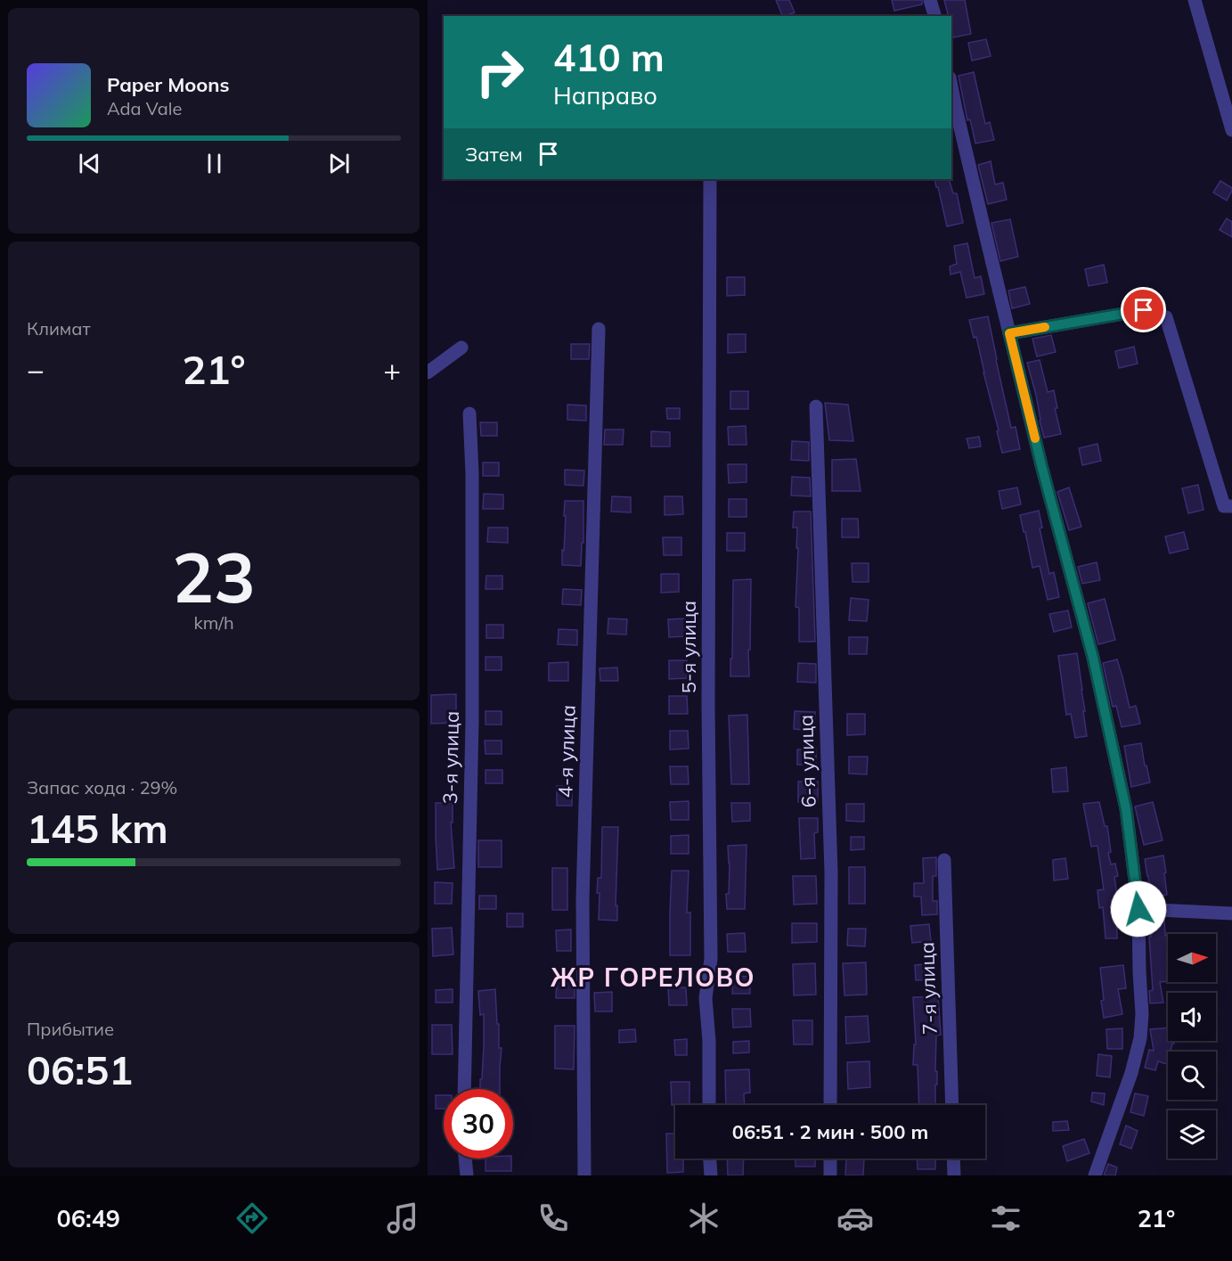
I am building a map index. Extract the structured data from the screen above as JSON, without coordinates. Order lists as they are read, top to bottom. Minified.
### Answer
{"streets":{"street":["5-я улица","4-я улица","3-я улица","6-я улица","7-я улица"]},"districts":["ЖР ГОРЕЛОВО"],"north":"right","page":{"turn":["410 m","Направо"],"song":["Paper Moons","Ada Vale"],"then":"Затем","tile":["Климат",["23","km/h"],["Запас хода · 29%","145 km"],["Прибытие","06:51"]],"heat":["−","21°","+"],"limit":"30","trip":"06:51 · 2 мин · 500 m","tabs":["06:49","21°"]}}
